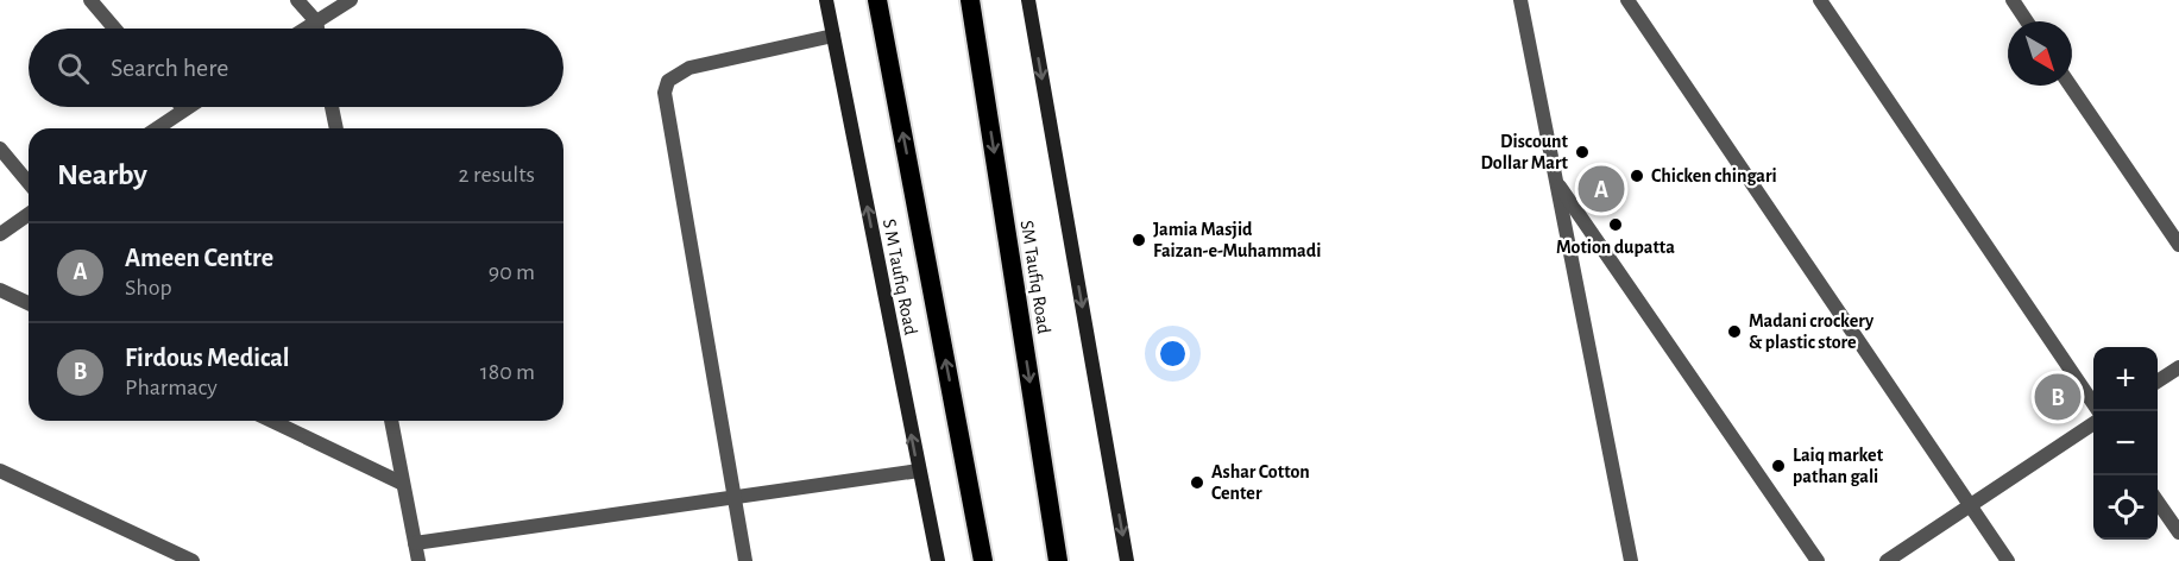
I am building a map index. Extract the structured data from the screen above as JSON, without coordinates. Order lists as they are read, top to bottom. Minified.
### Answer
{"streets":{"highway":["SM Taufiq Road"],"main road":["S M Taufiq Road"]},"one_way":["S M Taufiq Road"],"places":["Discount Dollar Mart","Chicken chingari","Motion dupatta","Jamia Masjid Faizan-e-Muhammadi","Madani crockery & plastic store","Laiq market pathan gali","Ashar Cotton Center"],"north":"bottom right","page":{"search":"Search here","heading":["Nearby","2 results"],"pins":["A","B"],"list":[{"mark":"A","name":"Ameen Centre","note":"Shop","value":"90 m"},{"mark":"B","name":"Firdous Medical","note":"Pharmacy","value":"180 m"}],"map_buttons":["+","−"]}}
